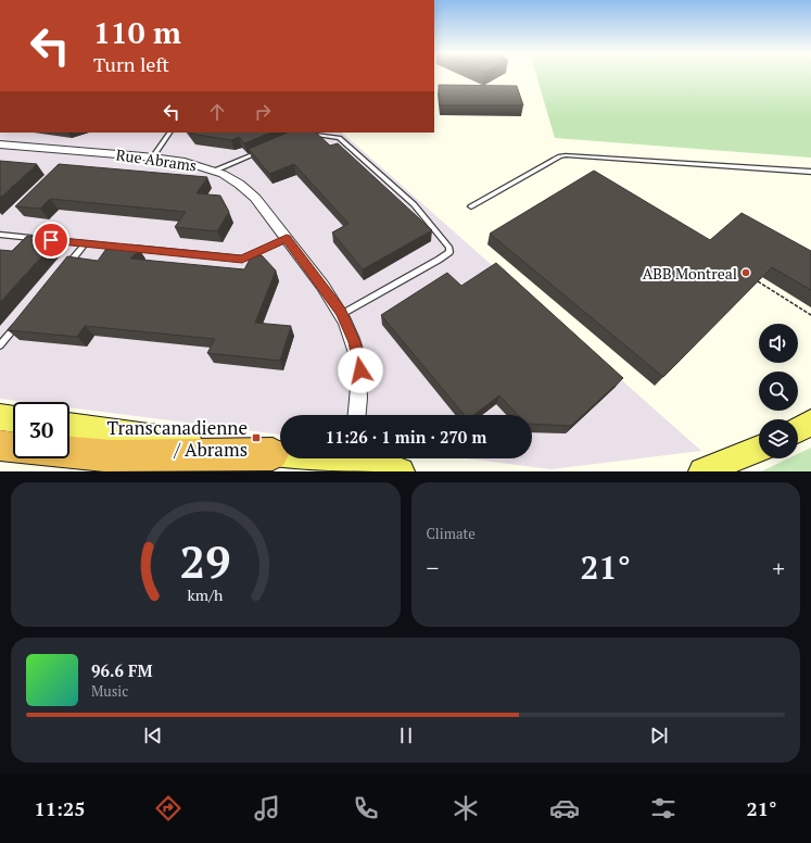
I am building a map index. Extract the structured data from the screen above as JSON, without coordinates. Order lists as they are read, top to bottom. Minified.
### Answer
{"streets":{"street":["Rue Abrams"]},"places":{"other":["ABB Montreal"],"transit":["Transcanadienne / Abrams"]},"page":{"turn":["110 m","Turn left"],"limit":"30","trip":"11:26 · 1 min · 270 m","tile":"Climate","heat":["−","21°","+"],"song":["96.6 FM","Music"],"tabs":["11:25","21°"],"gauge":["29","km/h"]}}
